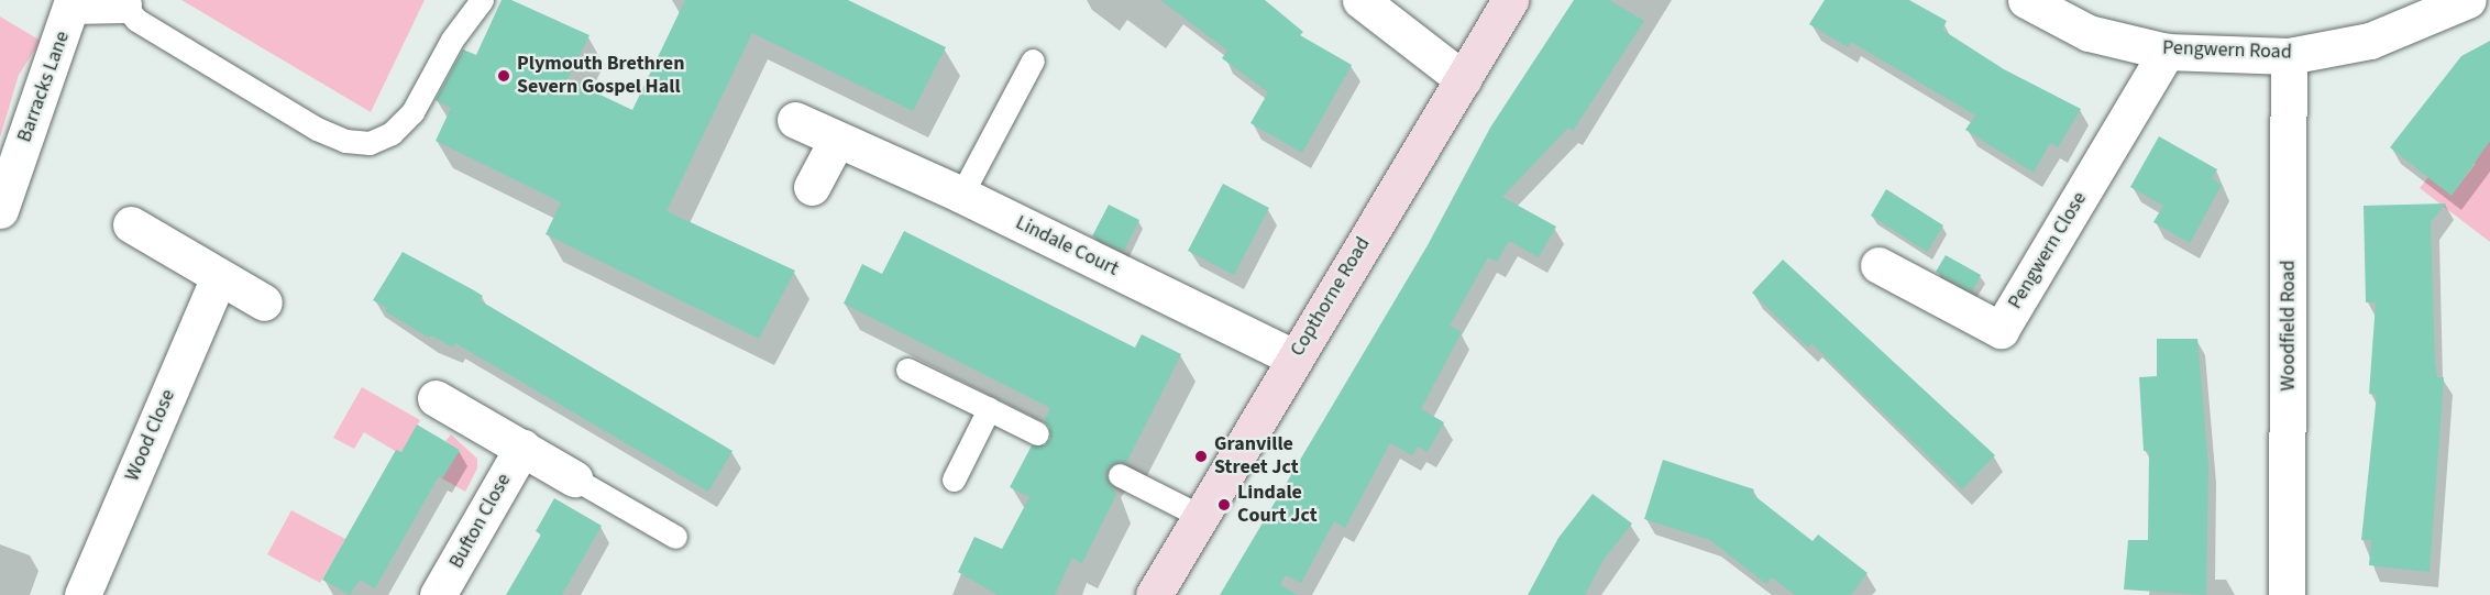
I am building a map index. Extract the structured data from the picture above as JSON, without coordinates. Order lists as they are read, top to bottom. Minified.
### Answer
{"streets":{"main road":["Copthorne Road"],"street":["Pengwern Road","Barracks Lane","Lindale Court","Pengwern Close","Woodfield Road","Wood Close","Bufton Close"]},"crossings":[["Pengwern Road","Pengwern Close"],["Pengwern Road","Woodfield Road"],["Lindale Court","Copthorne Road"]],"places":["Plymouth Brethren Severn Gospel Hall","Granville Street Jct","Lindale Court Jct"]}
